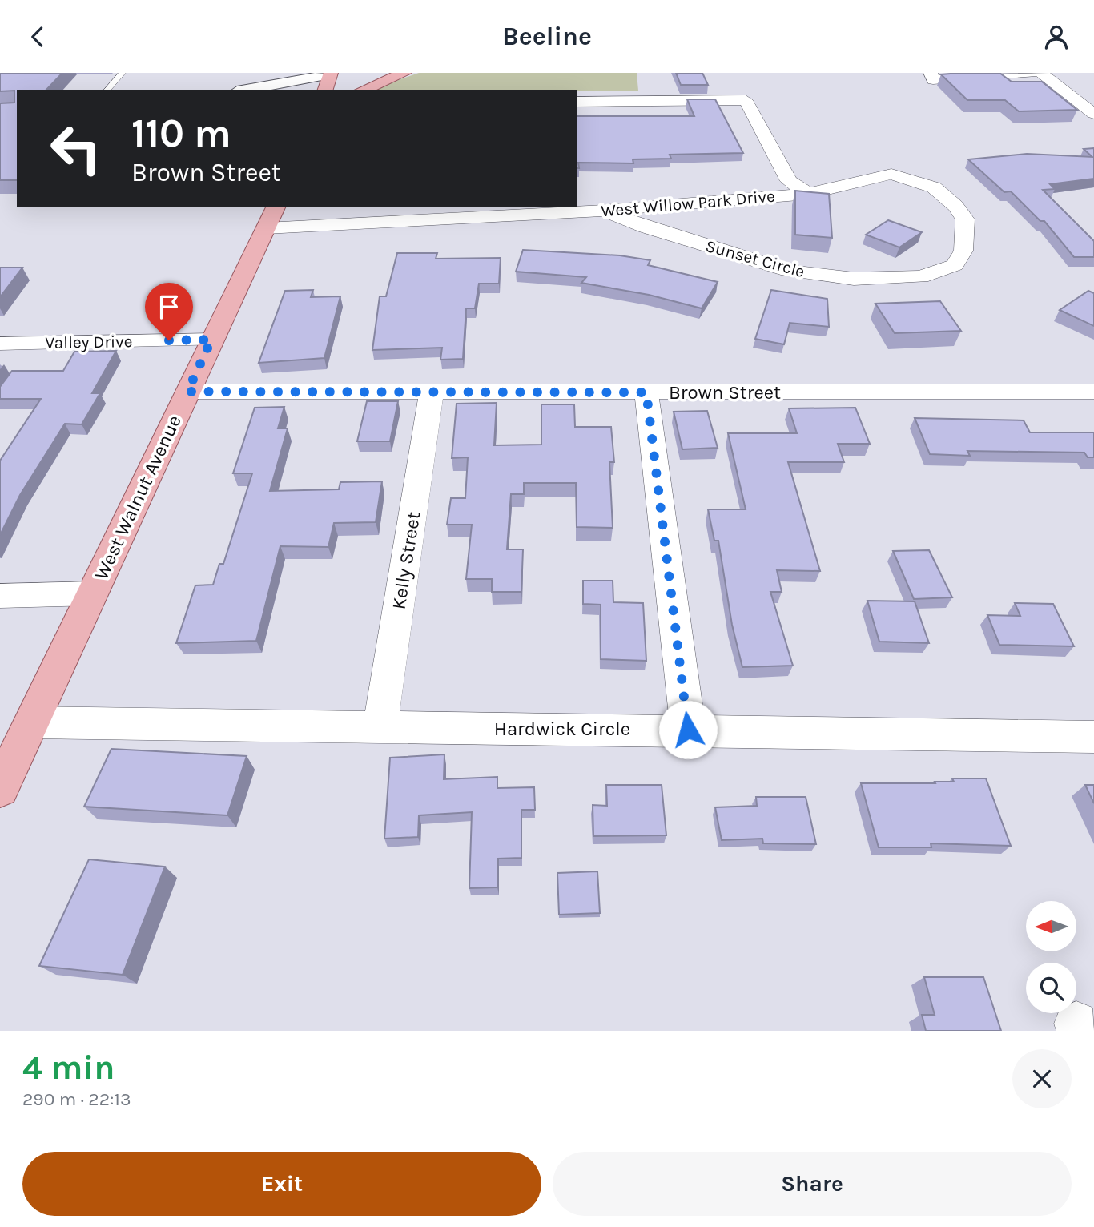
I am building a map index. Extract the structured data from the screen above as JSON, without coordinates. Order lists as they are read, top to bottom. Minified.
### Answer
{"streets":{"main road":["West Walnut Avenue"],"street":["West Willow Park Drive","Sunset Circle","Valley Drive","Brown Street","Kelly Street","Hardwick Circle"]},"crossings":[["West Willow Park Drive","Sunset Circle"],["West Willow Park Drive","West Walnut Avenue"],["Valley Drive","West Walnut Avenue"],["Brown Street","West Walnut Avenue"],["Brown Street","Kelly Street"],["West Walnut Avenue","Hardwick Circle"],["Kelly Street","Hardwick Circle"]],"north":"left","page":{"header":"Beeline","turn":["110 m","Brown Street"],"heading":["4 min","290 m · 22:13"],"buttons":["Exit","Share"]}}
